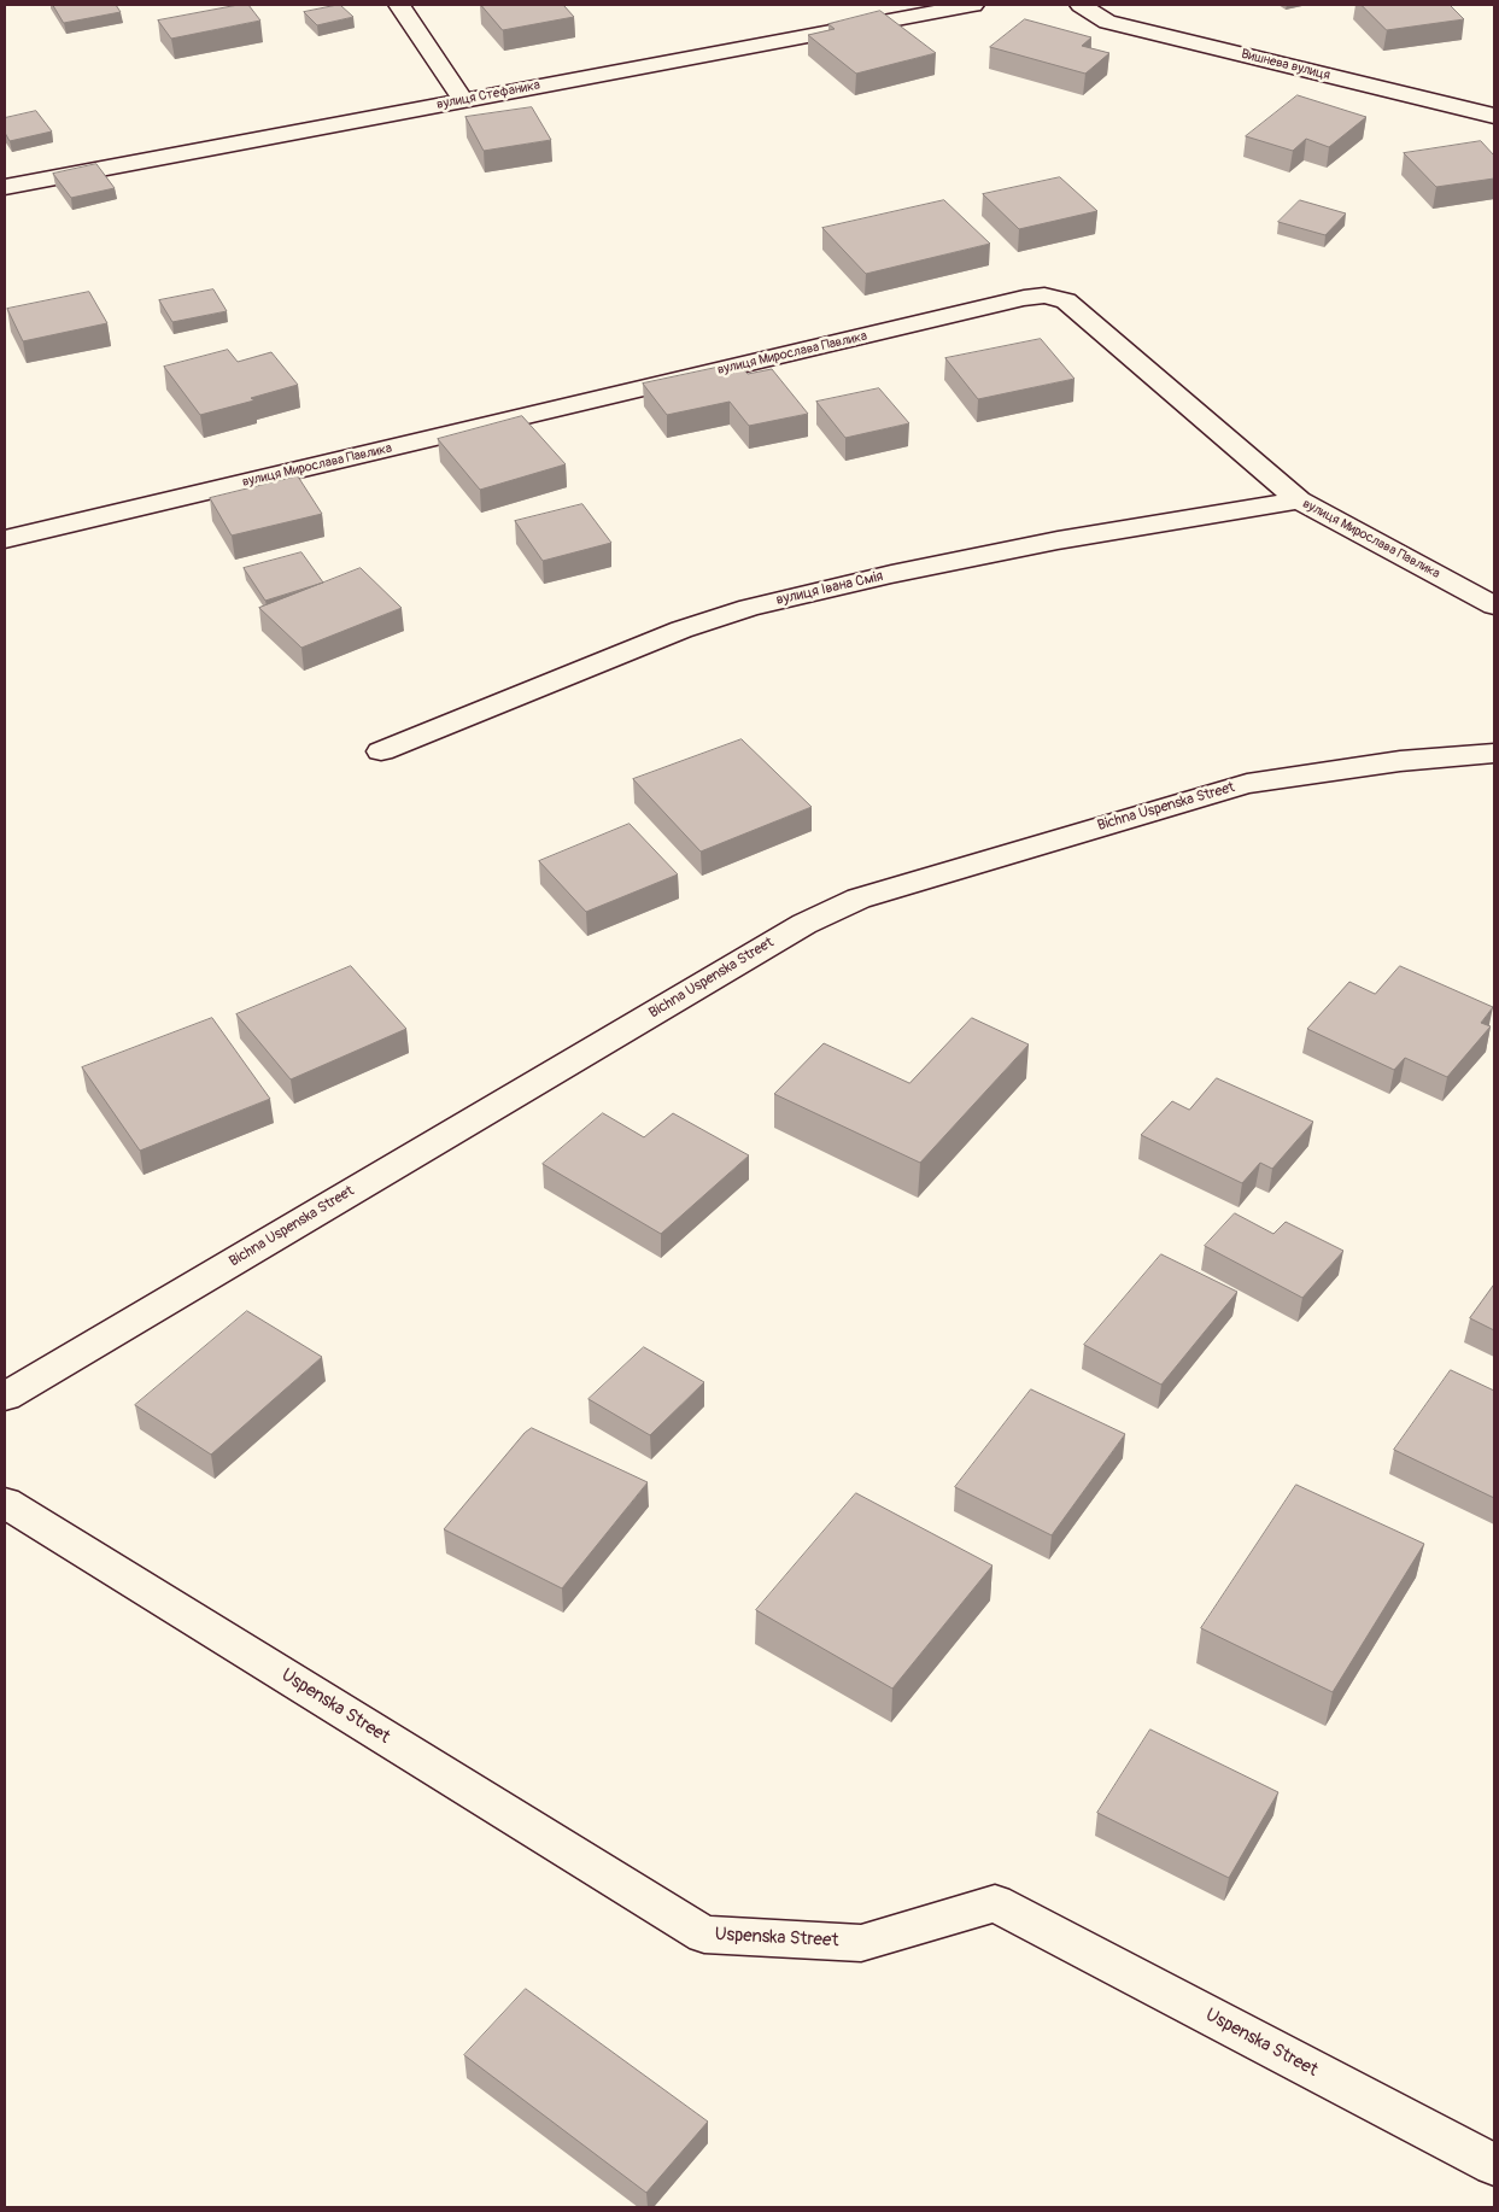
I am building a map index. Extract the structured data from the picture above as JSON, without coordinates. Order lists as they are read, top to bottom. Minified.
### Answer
{"streets":{"street":["Вишнева вулиця","вулиця Стефаника","вулиця Мирослава Павлика","вулиця Івана Смія","Bichna Uspenska Street","Uspenska Street"]},"crossings":[["вулиця Мирослава Павлика","вулиця Івана Смія"]]}
